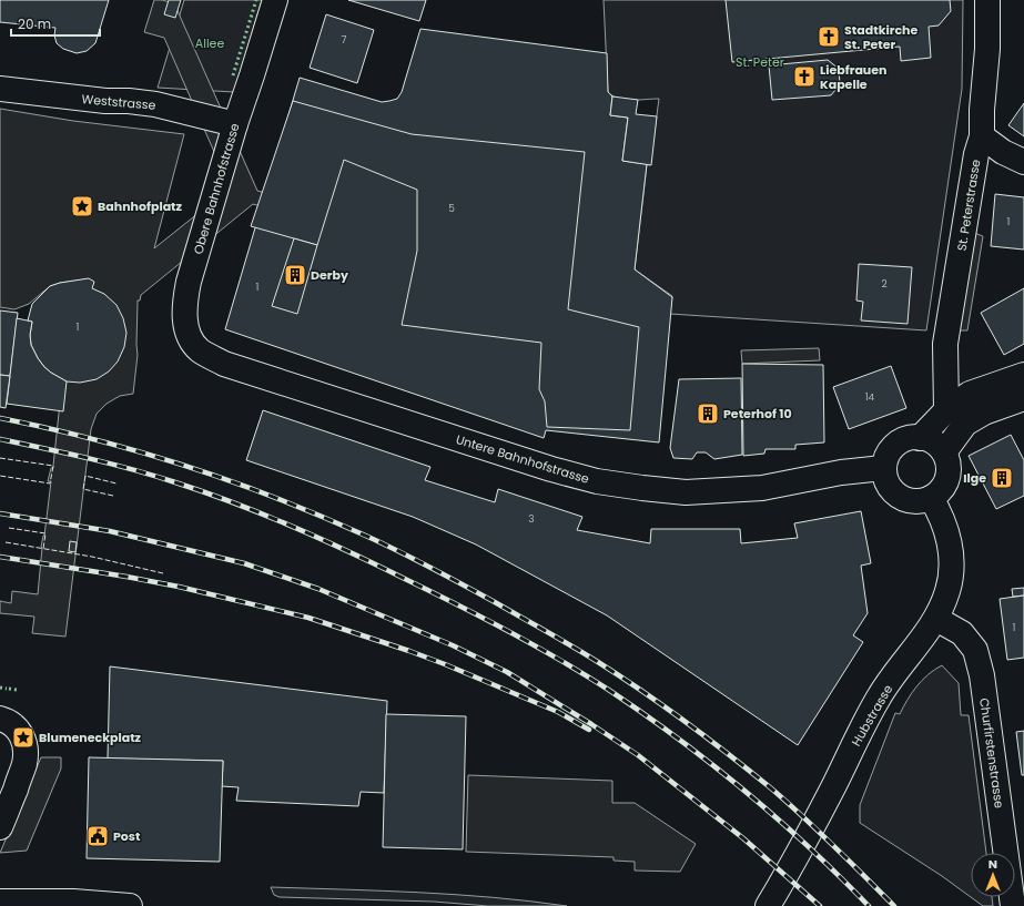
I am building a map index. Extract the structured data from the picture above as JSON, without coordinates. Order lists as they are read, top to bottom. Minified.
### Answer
{"streets":{"street":["Weststrasse","Obere Bahnhofstrasse","St. Peterstrasse","Untere Bahnhofstrasse","Hubstrasse","Churfirstenstrasse"]},"crossings":[["Weststrasse","Obere Bahnhofstrasse"],["Obere Bahnhofstrasse","Untere Bahnhofstrasse"],["Untere Bahnhofstrasse","Hubstrasse"],["Hubstrasse","Churfirstenstrasse"]],"parks":["Allee","St. Peter"],"places":{"church":["Stadtkirche St. Peter","Liebfrauen Kapelle"],"place":["Bahnhofplatz","Blumeneckplatz"],"building":["Derby","Peterhof 10","Ilge"],"public building":["Post"]},"house_numbers":["7","5","1","2","1","1","14","3","1"],"scale_bar":"20 m","north":"top"}
